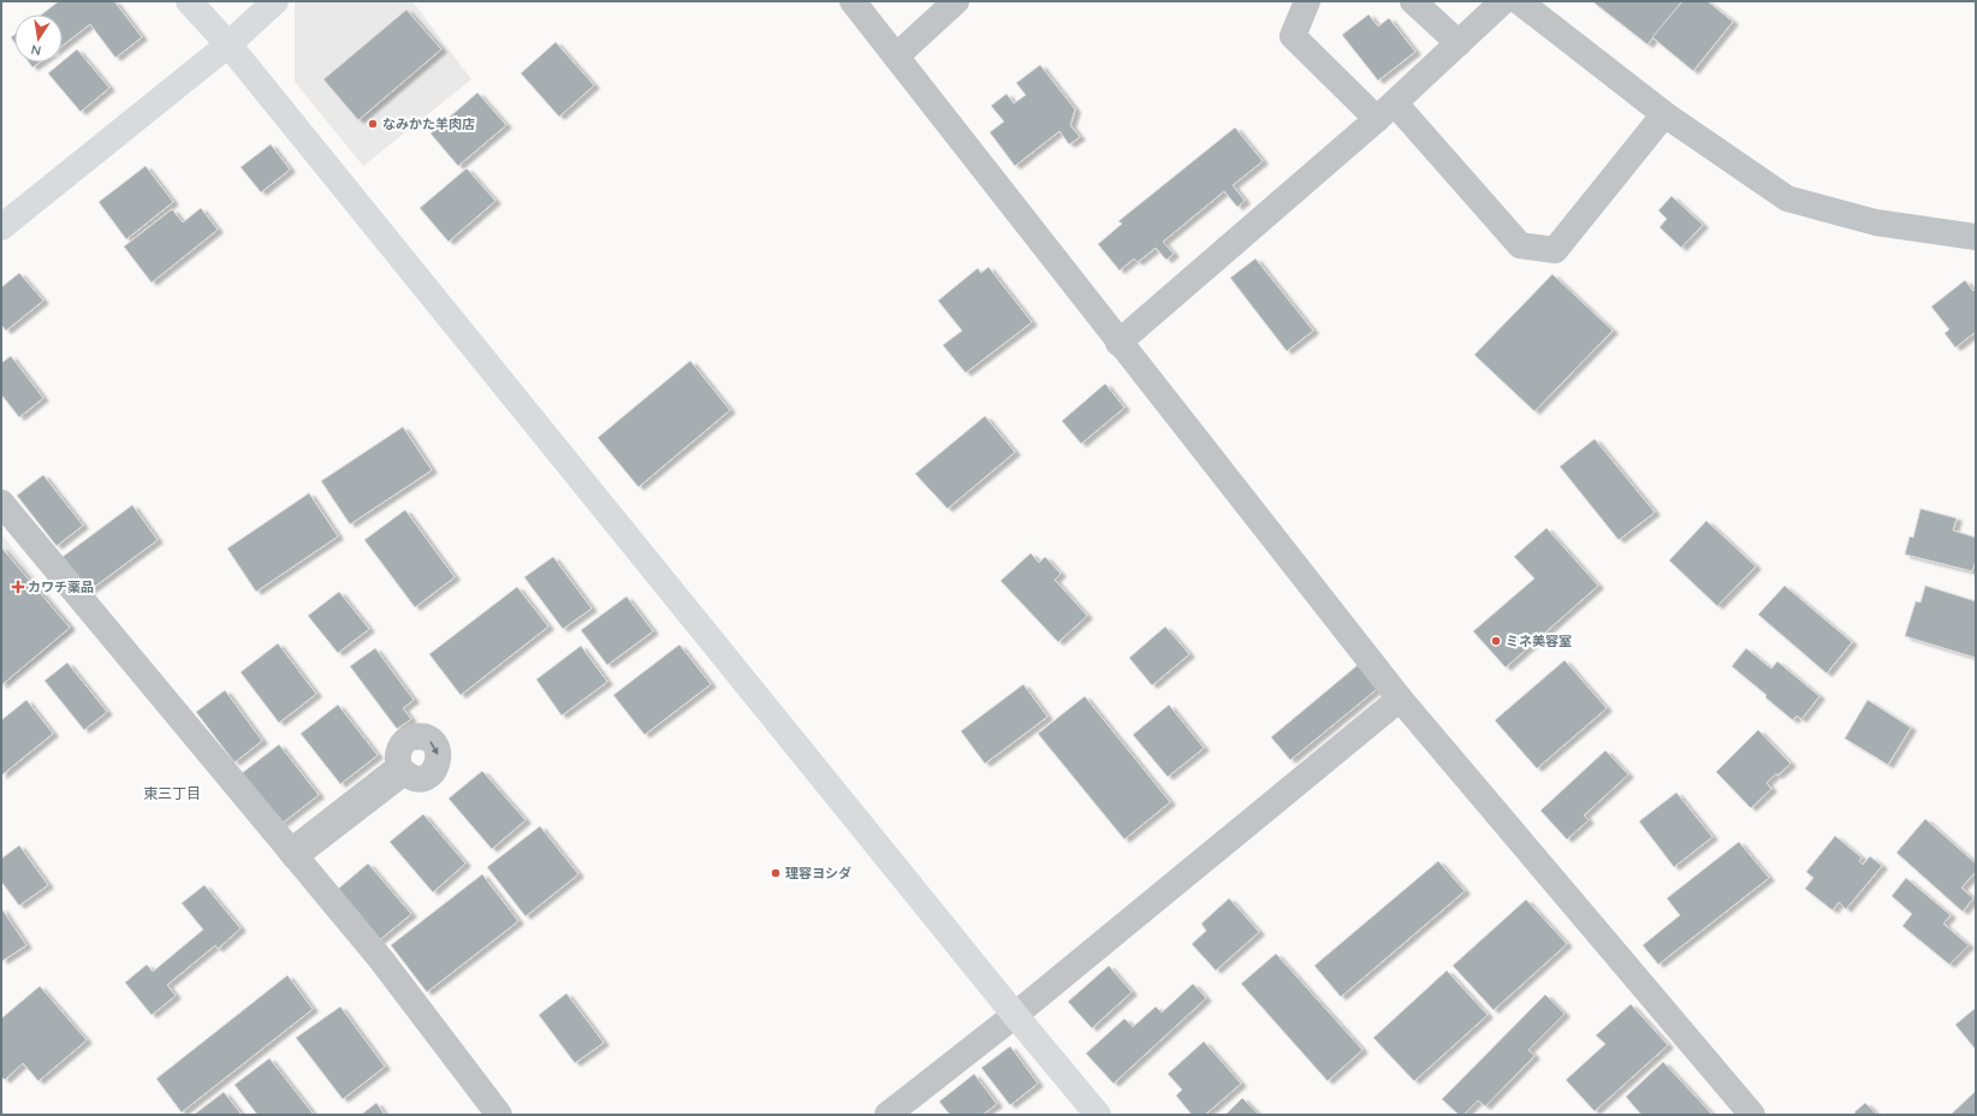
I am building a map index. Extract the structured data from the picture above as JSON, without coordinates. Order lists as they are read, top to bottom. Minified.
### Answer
{"districts":["東三丁目"],"places":{"other":["なみかた羊肉店","ミネ美容室","理容ヨシダ"],"health":["カワチ薬品"]},"north":"bottom"}
